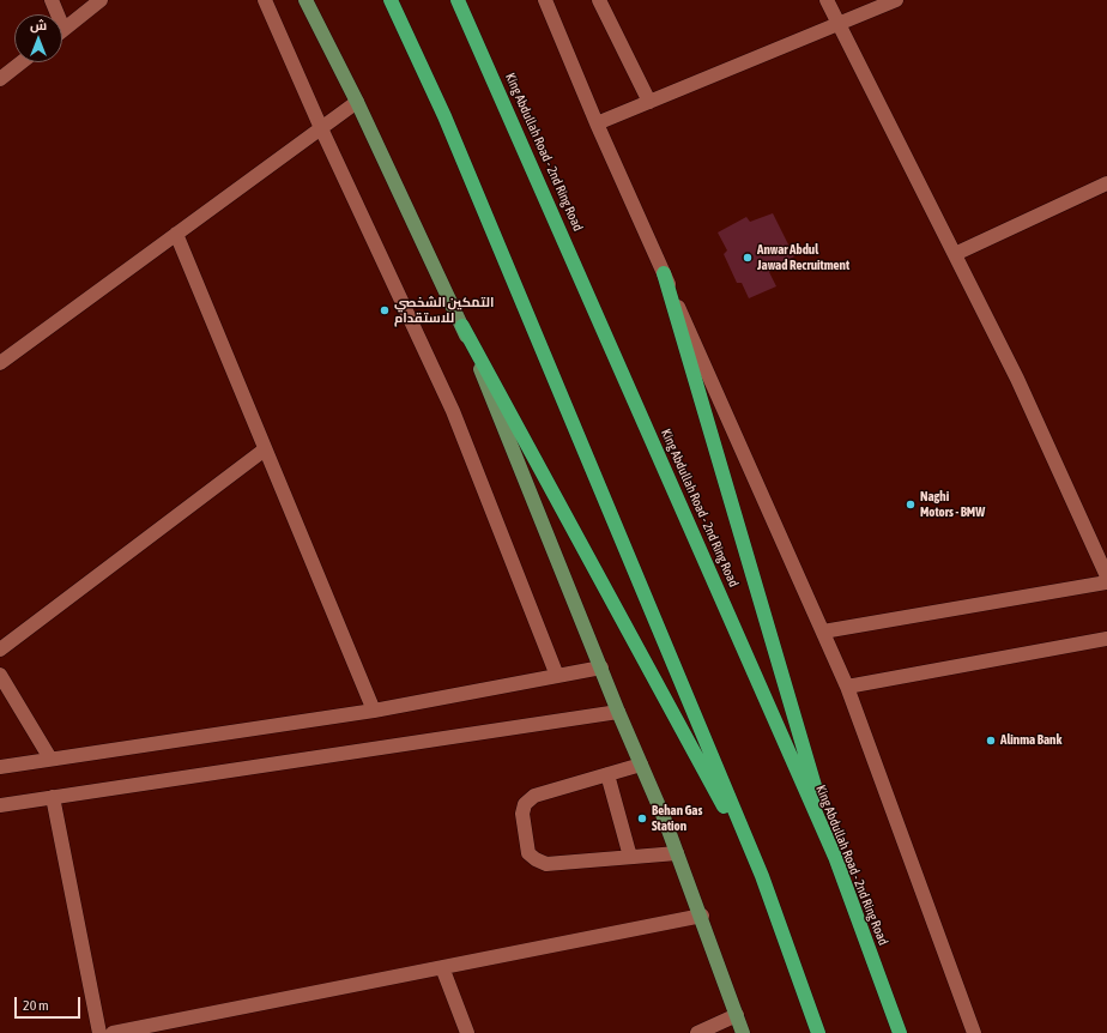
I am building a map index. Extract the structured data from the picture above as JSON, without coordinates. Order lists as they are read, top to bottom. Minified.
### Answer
{"streets":{"highway":["King Abdullah Road - 2nd Ring Road"]},"places":["Anwar Abdul Jawad Recruitment","التمكين الشخصي للاستقدام","Naghi Motors - BMW","Alinma Bank","Behan Gas Station"],"scale_bar":"20 m","north":"top"}
